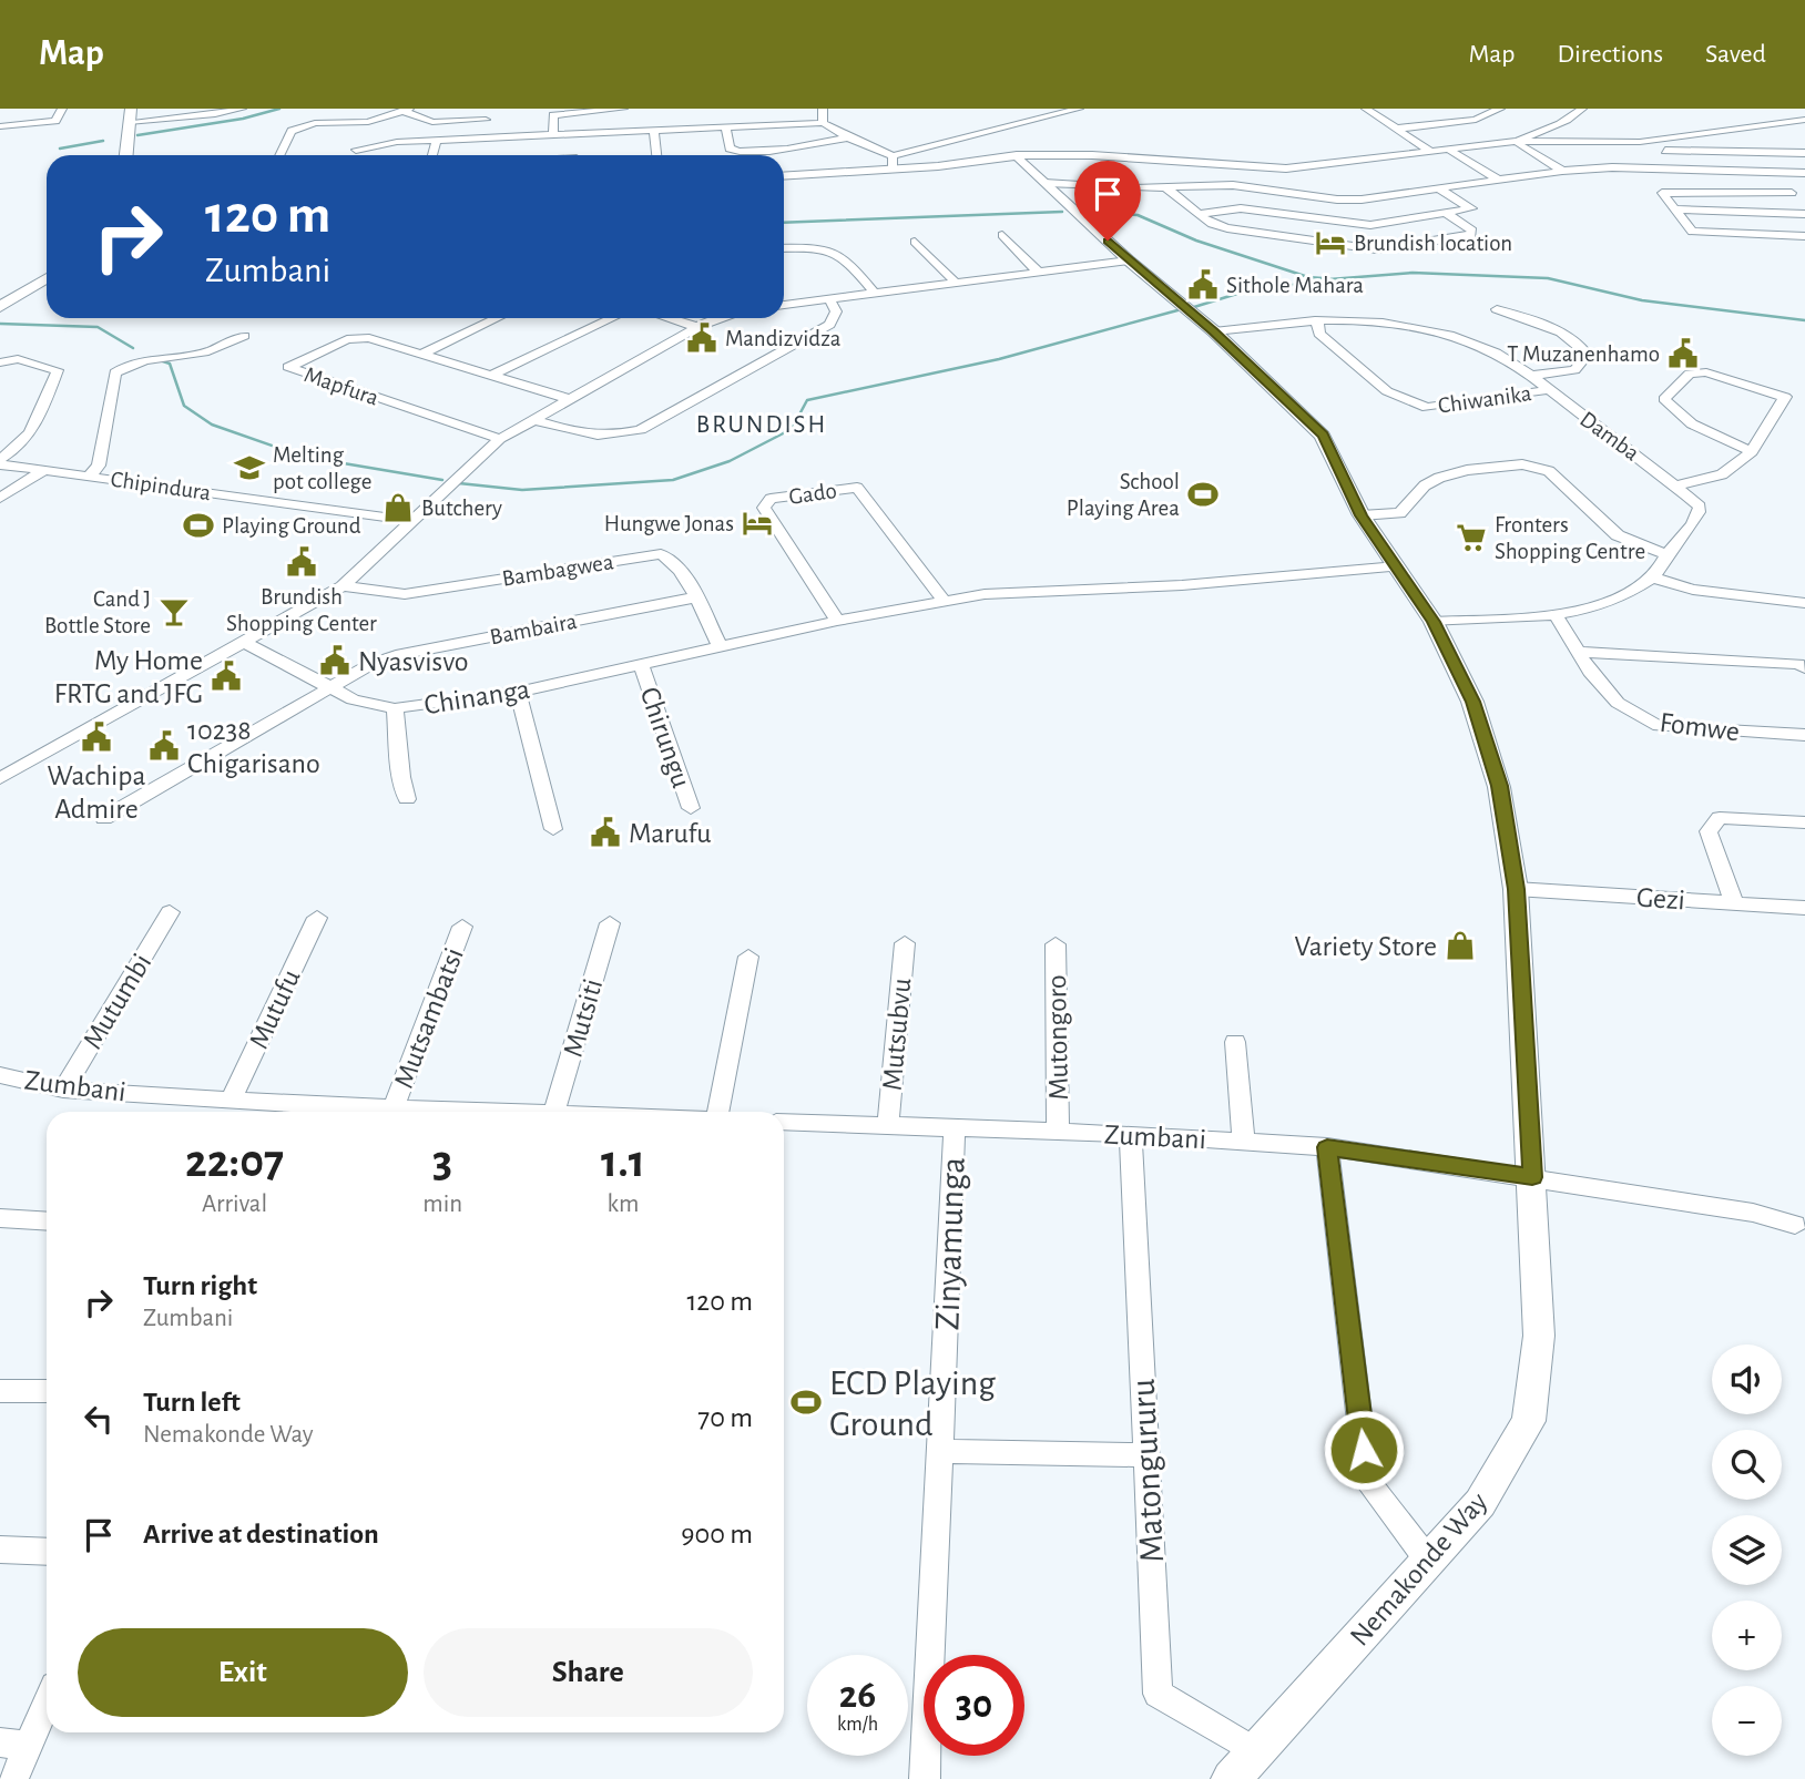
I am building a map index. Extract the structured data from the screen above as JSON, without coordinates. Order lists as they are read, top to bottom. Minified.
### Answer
{"streets":{"street":["Mapfura","Chiwanika","Damba","Chipindura","Gado","Bambagwea","Bambaira","Chinanga","Fomwe","Chirungu","Gezi","Mutumbi","Mutufu","Mutsambatsi","Mutsiti","Mutsubvu","Mutongoro","Zumbani","Zinyamunga","Matongururu","Nemakonde Way"]},"crossings":[["Chiwanika","Damba"],["Damba","Nemakonde Way"],["Gado","Chinanga"],["Bambagwea","Bambaira"],["Bambagwea","Chinanga"],["Bambaira","Chinanga"],["Chinanga","Chirungu"],["Chinanga","Nemakonde Way"],["Gezi","Nemakonde Way"],["Mutumbi","Zumbani"],["Mutufu","Zumbani"],["Mutsambatsi","Zumbani"],["Mutsubvu","Zumbani"],["Mutongoro","Zumbani"],["Zumbani","Zinyamunga"],["Zumbani","Matongururu"],["Zumbani","Nemakonde Way"],["Matongururu","Nemakonde Way"]],"districts":["BRUNDISH"],"places":{"hotel":["Brundish location","Hungwe Jonas"],"public building":["Sithole Mahara","Mandizvidza","T Muzanenhamo","Brundish Shopping Center","Nyasvisvo","My Home FRTG and JFG","Wachipa Admire","10238 Chigarisano","Marufu"],"school or university":["Melting pot college"],"sports":["School Playing Area","Playing Ground","ECD Playing Ground"],"shop":["Butchery","Variety Store"],"supermarket":["Fronters Shopping Centre"],"bar":["Cand J Bottle Store"]},"page":{"header":"Map","nav":["Map","Directions","Saved"],"turn":["120 m","Zumbani"],"eta":["22:07","Arrival","3","min","1.1","km"],"list":[{"name":"Turn right","note":"Zumbani","value":"120 m"},{"name":"Turn left","note":"Nemakonde Way","value":"70 m"},{"name":"Arrive at destination","value":"900 m"}],"map_buttons":["+","−"],"buttons":["Exit","Share"],"speed":"26 km/h","limit":"30"}}
